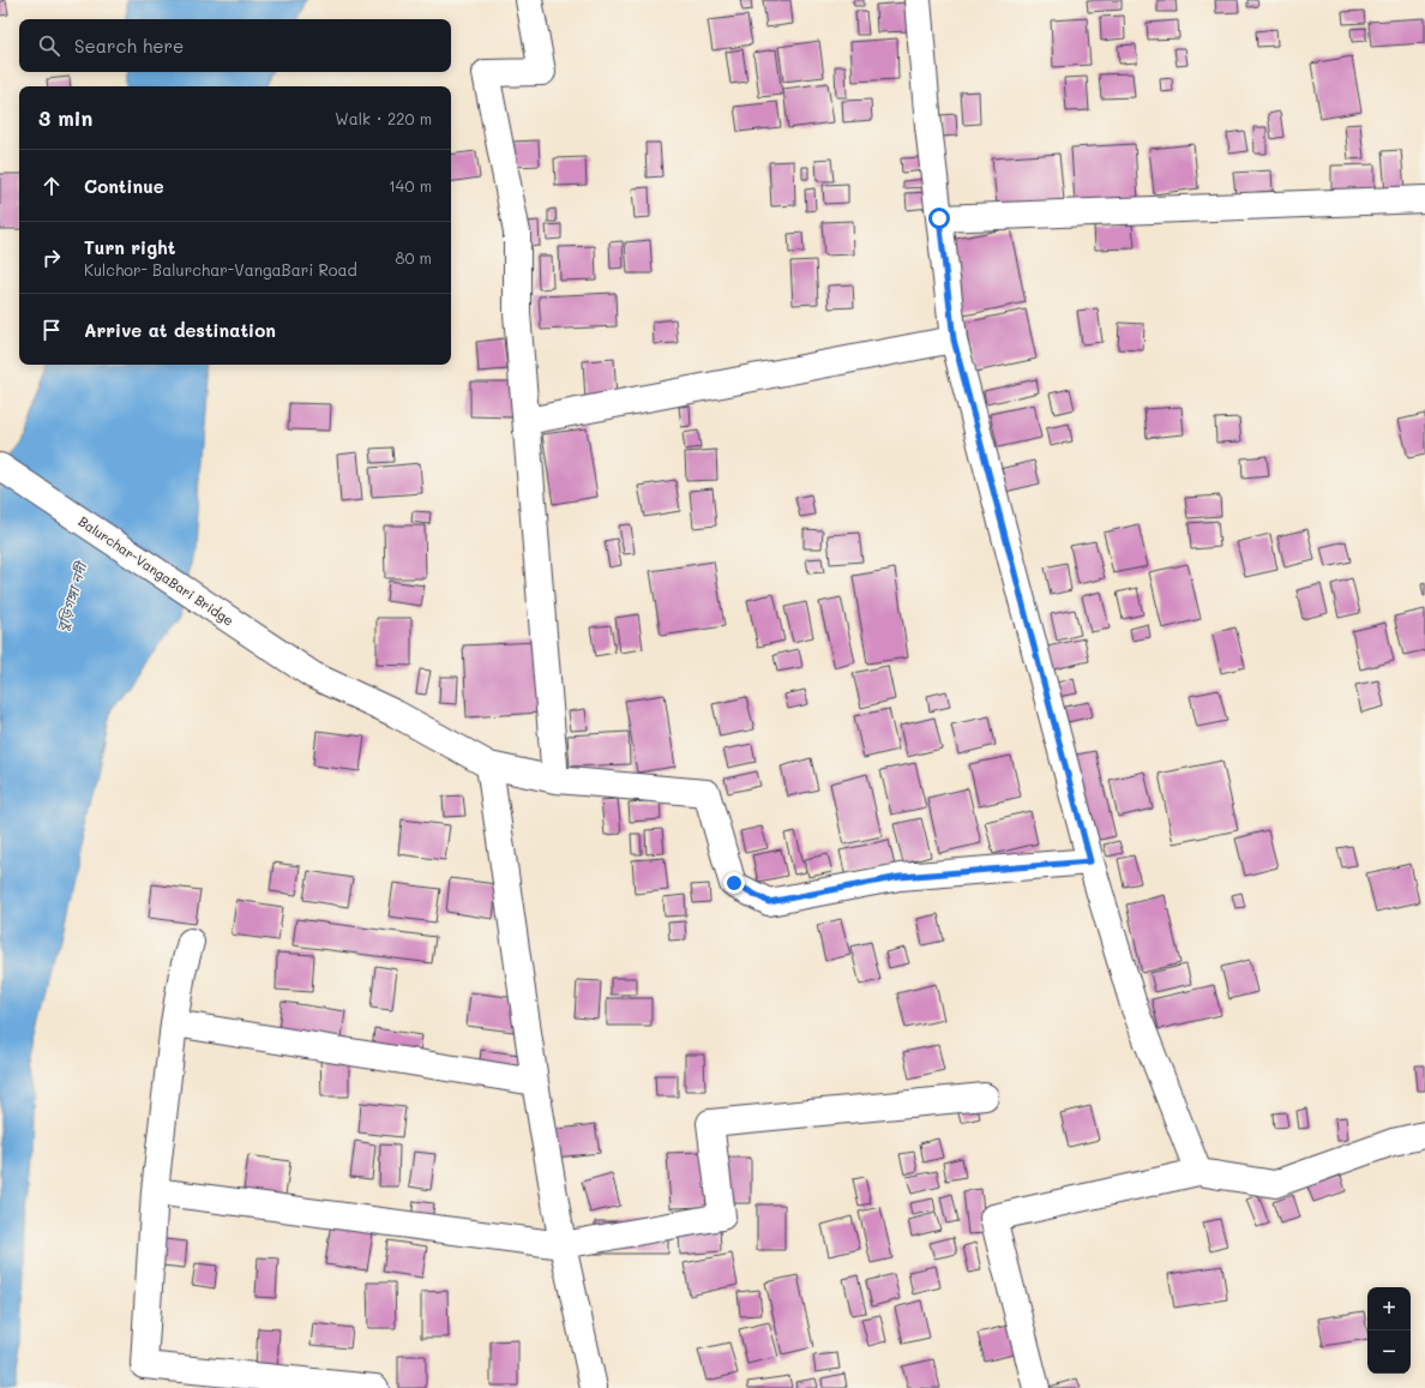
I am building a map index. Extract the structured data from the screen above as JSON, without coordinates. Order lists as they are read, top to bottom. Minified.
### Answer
{"streets":{"street":["Balurchar-VangaBari Bridge"]},"water":["বুড়িগঙ্গা নদী"],"page":{"search":"Search here","heading":["3 min","Walk · 220 m"],"list":[["Continue","140 m"],["Turn right","Kulchor- Balurchar-VangaBari Road","80 m"],"Arrive at destination"],"map_buttons":["+","−"]}}
